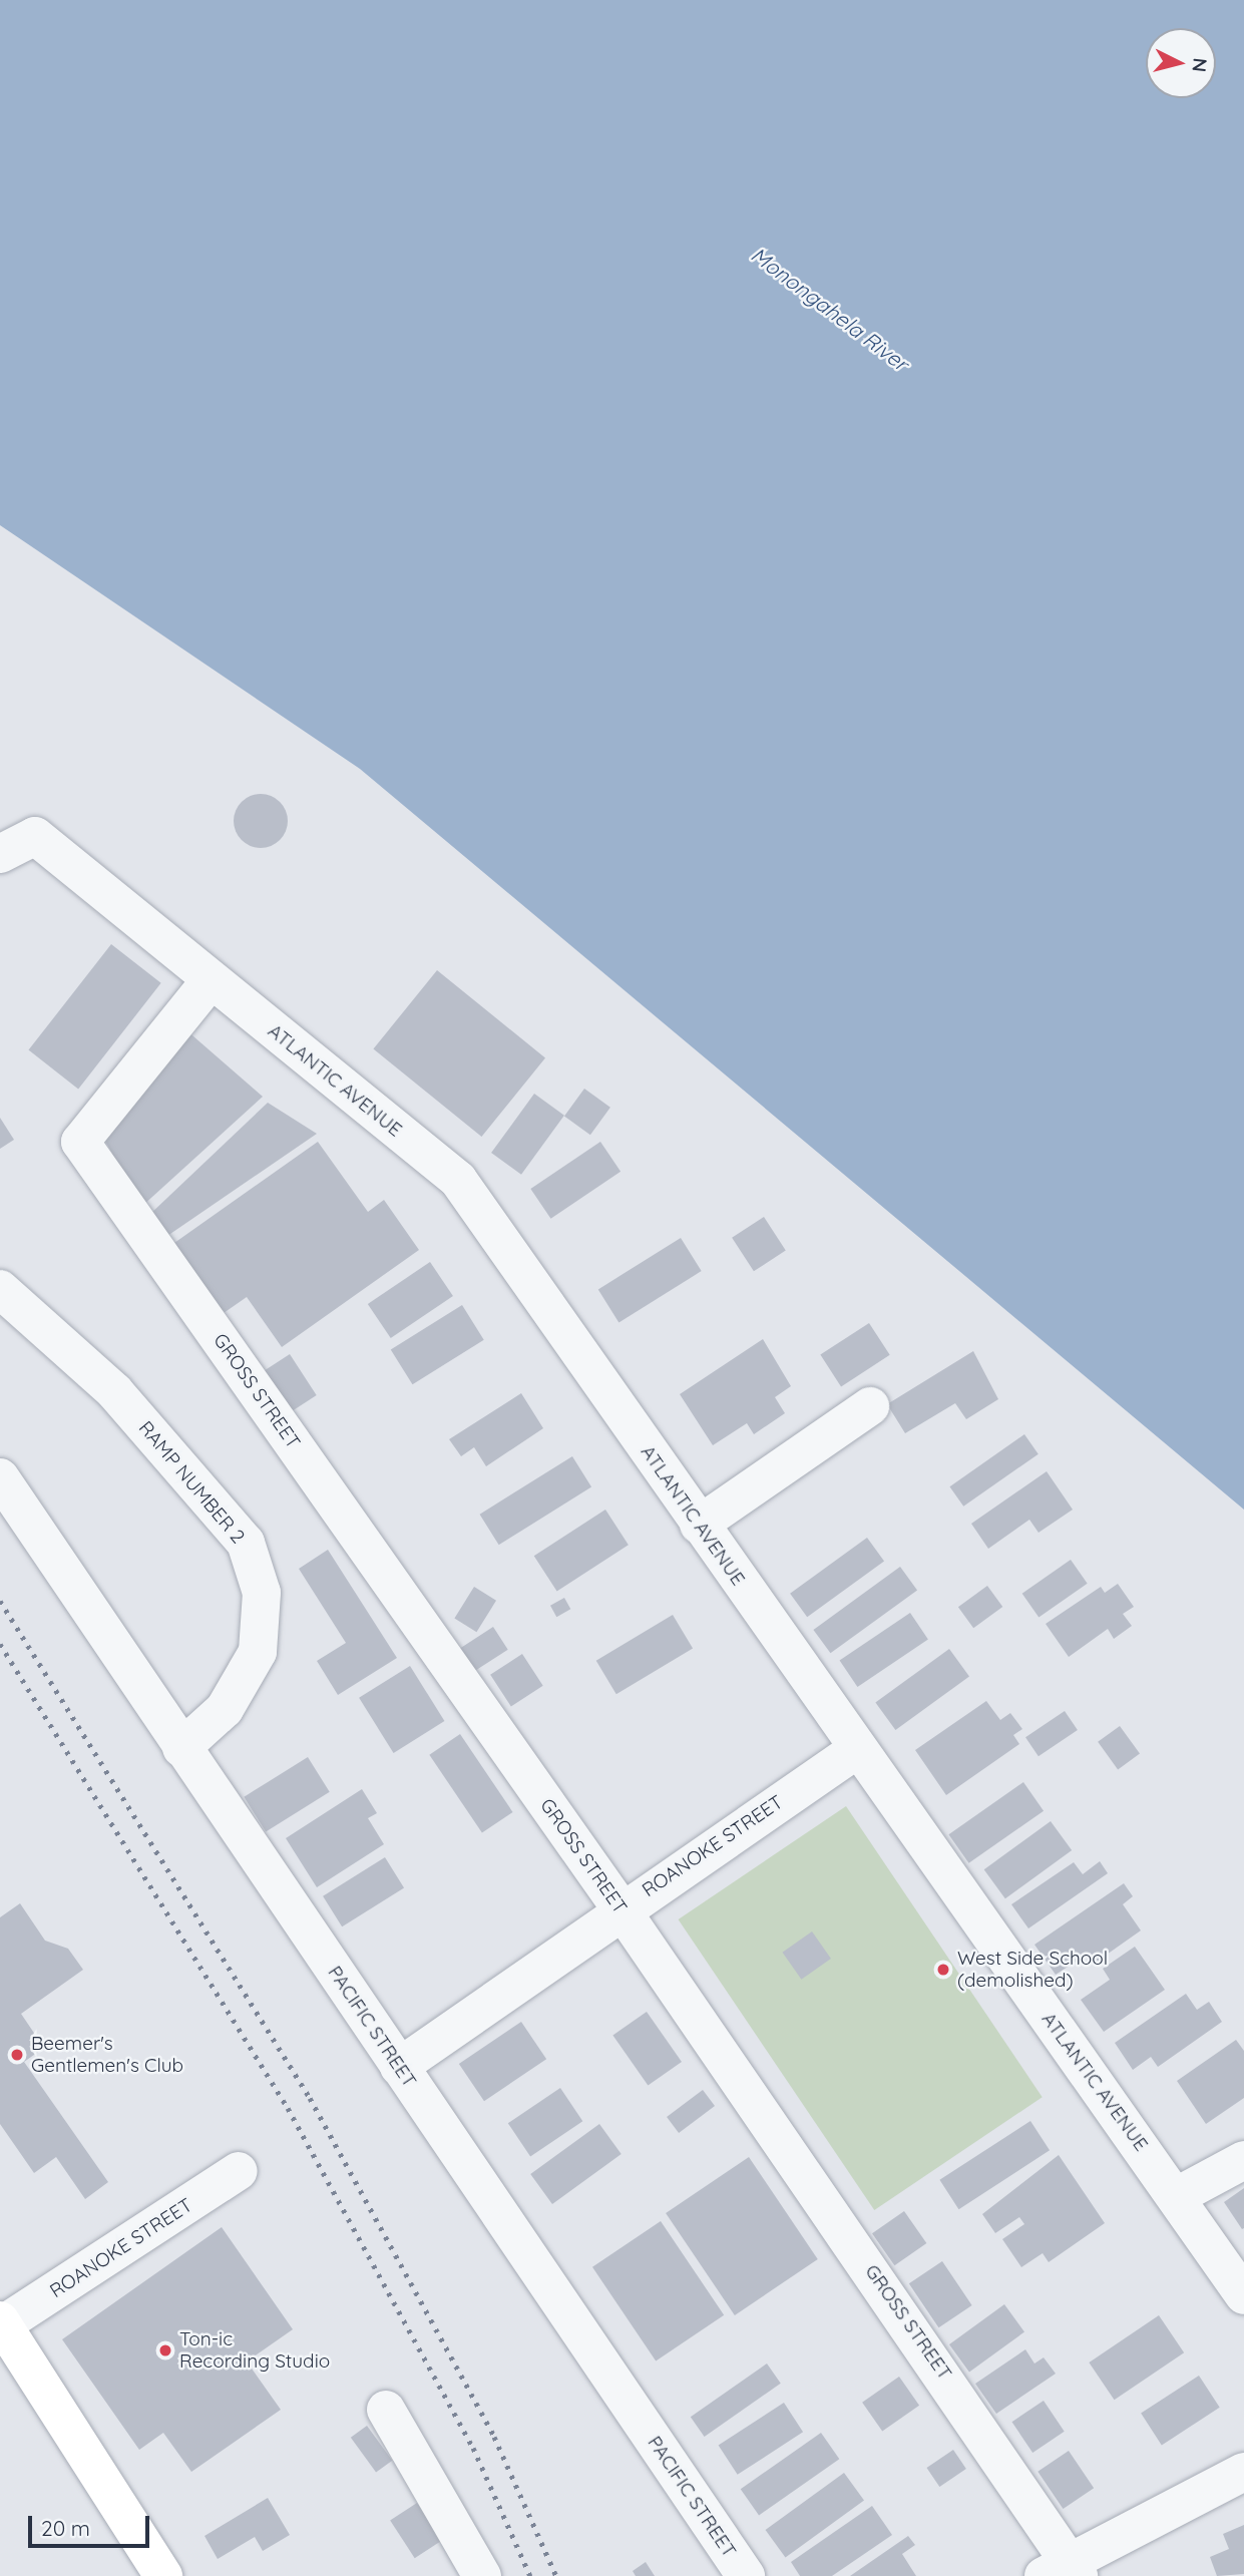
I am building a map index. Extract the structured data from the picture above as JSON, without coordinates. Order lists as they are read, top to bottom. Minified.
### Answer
{"streets":{"street":["ATLANTIC AVENUE","GROSS STREET","RAMP NUMBER 2","ROANOKE STREET","PACIFIC STREET"]},"crossings":[["ATLANTIC AVENUE","GROSS STREET"],["ATLANTIC AVENUE","ROANOKE STREET"],["GROSS STREET","ROANOKE STREET"],["RAMP NUMBER 2","PACIFIC STREET"],["ROANOKE STREET","PACIFIC STREET"]],"water":["Monongahela River"],"places":["West Side School (demolished)","Beemer's Gentlemen's Club","Ton-ic Recording Studio"],"scale_bar":"20 m","north":"right"}
